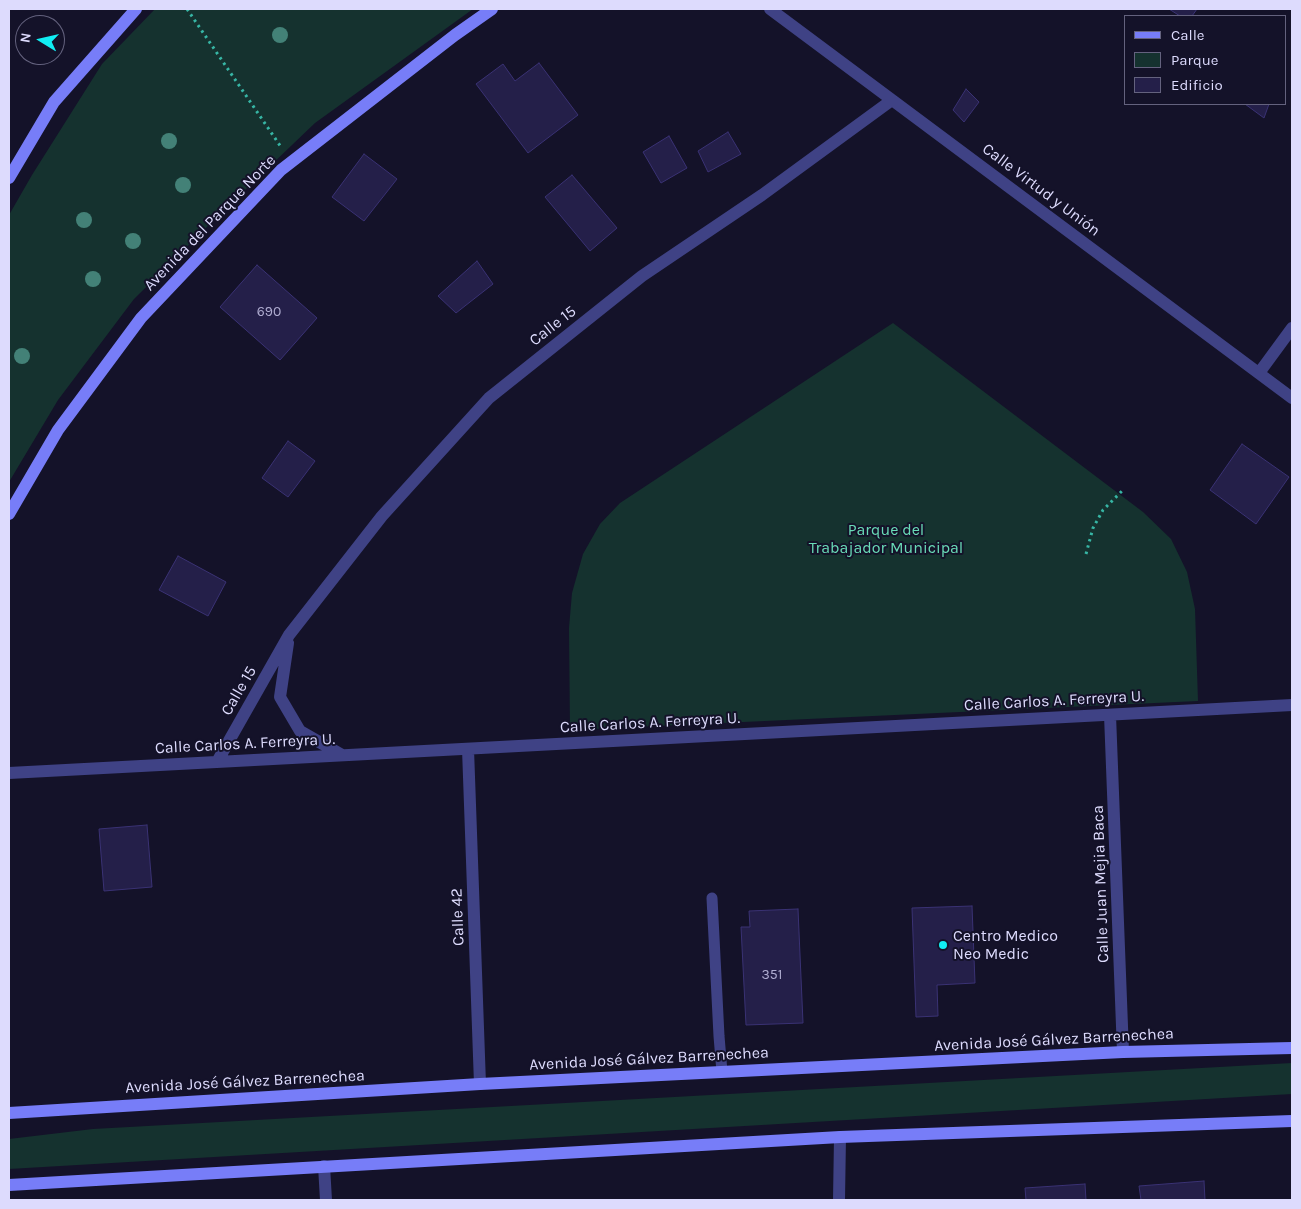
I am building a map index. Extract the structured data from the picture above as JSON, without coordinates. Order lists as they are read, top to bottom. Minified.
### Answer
{"streets":{"main road":["Avenida del Parque Norte","Avenida José Gálvez Barrenechea"],"street":["Calle Virtud y Unión","Calle 15","Calle Carlos A. Ferreyra U.","Calle Juan Mejia Baca","Calle 42"]},"crossings":[["Calle Virtud y Unión","Calle 15"],["Calle 15","Calle Carlos A. Ferreyra U."],["Calle Carlos A. Ferreyra U.","Calle Juan Mejia Baca"],["Calle Carlos A. Ferreyra U.","Calle 42"],["Calle Juan Mejia Baca","Avenida José Gálvez Barrenechea"],["Calle 42","Avenida José Gálvez Barrenechea"]],"parks":["Parque del Trabajador Municipal"],"places":["Centro Medico Neo Medic"],"house_numbers":["690","351"],"legend":["Calle","Parque","Edificio"],"north":"left"}
